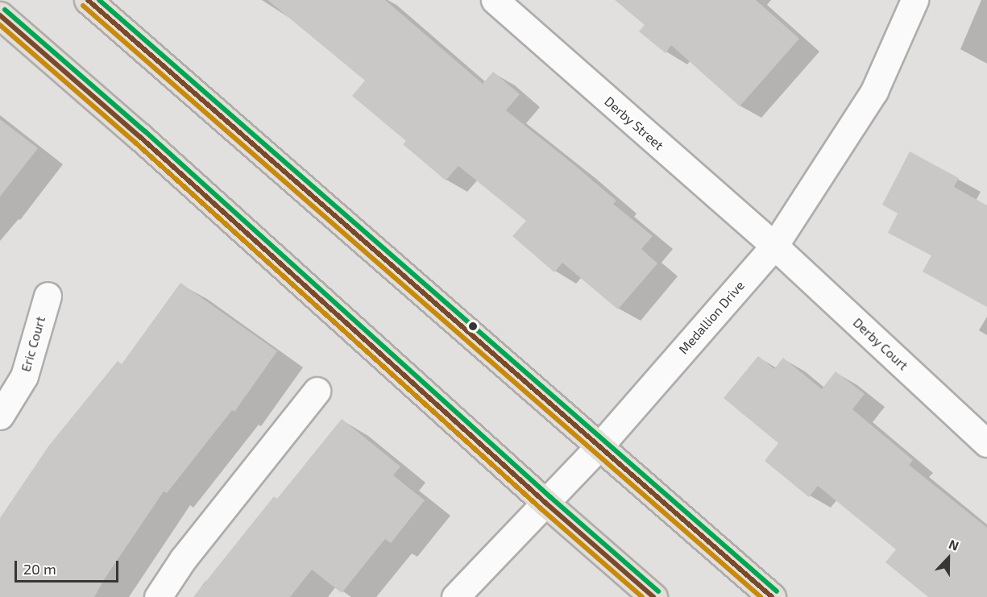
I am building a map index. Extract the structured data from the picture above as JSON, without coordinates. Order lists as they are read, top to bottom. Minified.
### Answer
{"streets":{"street":["Derby Street","Medallion Drive","Eric Court","Derby Court"]},"crossings":[["Derby Street","Medallion Drive"],["Derby Street","Derby Court"],["Medallion Drive","Derby Court"]],"scale_bar":"20 m","north":"top"}
